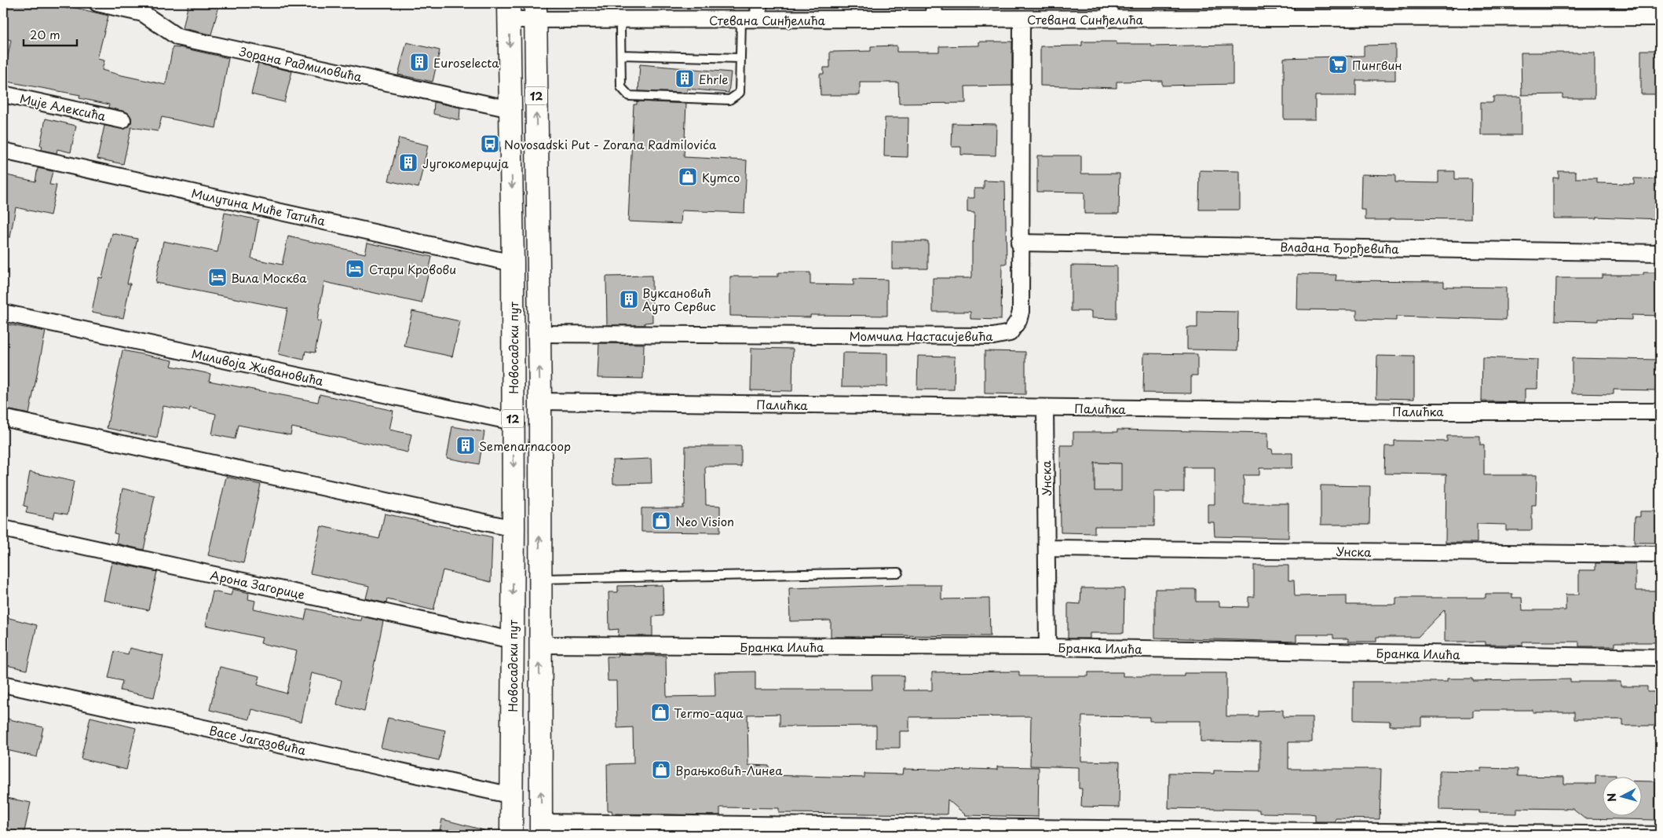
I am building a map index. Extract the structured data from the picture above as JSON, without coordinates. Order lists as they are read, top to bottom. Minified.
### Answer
{"streets":{"main road":["12","Новосадски пут"],"street":["Стевана Синђелића","Зорана Радмиловића","Мије Алексића","Милутина Миће Татића","Владана Ђорђевића","Момчила Настасијевића","Миливоја Живановића","Палићка","Унска","Арона Загорице","Бранка Илића","Васе Јагазовића"]},"crossings":[["Стевана Синђелића","12"],["Стевана Синђелића","Момчила Настасијевића"],["Стевана Синђелића","Новосадски пут"],["Зорана Радмиловића","Новосадски пут"],["12","Момчила Настасијевића"],["12","Палићка"],["12","Бранка Илића"],["Милутина Миће Татића","Новосадски пут"],["Владана Ђорђевића","Момчила Настасијевића"],["Новосадски пут","Миливоја Живановића"],["Новосадски пут","Арона Загорице"],["Новосадски пут","Васе Јагазовића"],["Палићка","Унска"],["Унска","Бранка Илића"]],"places":{"building":["Euroselecta","Ehrle","Југокомерција","Вуксановић Ауто Сервис","Semenarnacoop"],"supermarket":["Пингвин"],"bus stop":["Novosadski Put - Zorana Radmilovića"],"shop":["Kymco","Neo Vision","Termo-aqua","Врањковић-Линеа"],"hotel":["Стари Кровови","Вила Москва"]},"scale_bar":"20 m","north":"left"}
